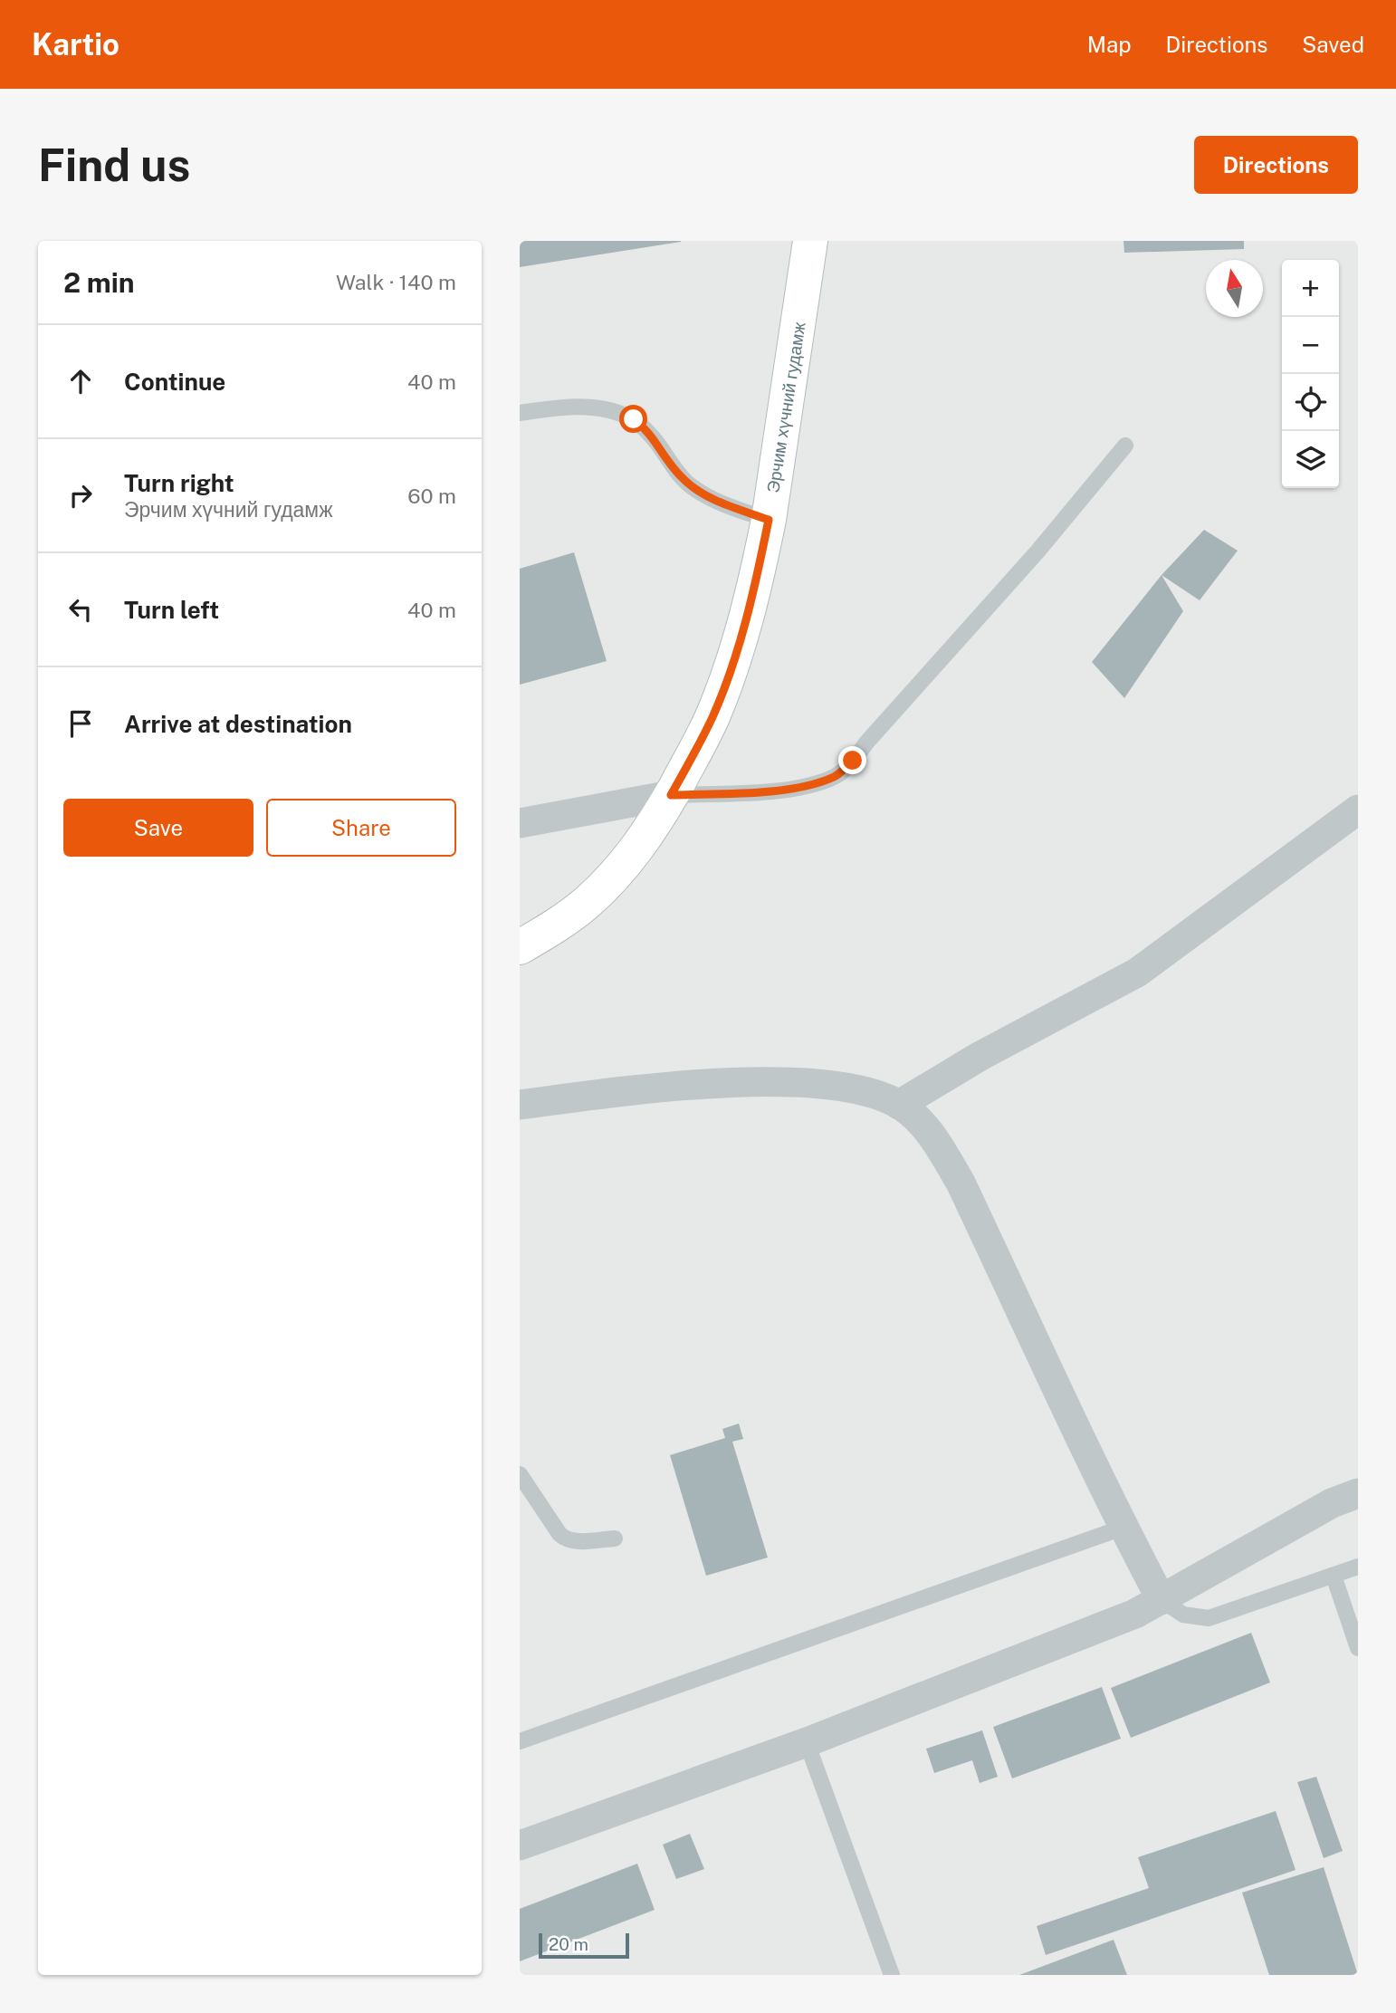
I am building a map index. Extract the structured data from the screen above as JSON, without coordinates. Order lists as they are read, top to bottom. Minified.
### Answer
{"streets":{"main road":["Эрчим хүчний гудамж"]},"scale_bar":"20 m","north":"top","page":{"header":"Kartio","nav":["Map","Directions","Saved"],"buttons":["Directions",["Save","Share"]],"title":"Find us","heading":["2 min","Walk · 140 m"],"map_buttons":["+","−"],"list":[["Continue","40 m"],["Turn right","Эрчим хүчний гудамж","60 m"],["Turn left","40 m"],"Arrive at destination"],"scale":"20 m"}}
